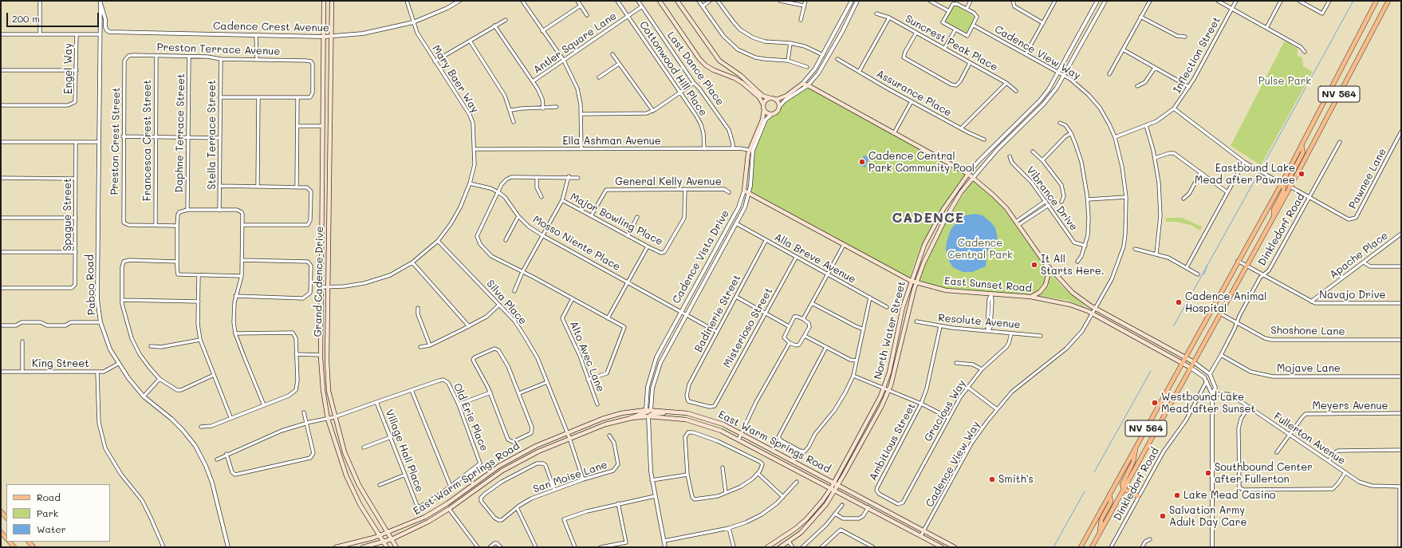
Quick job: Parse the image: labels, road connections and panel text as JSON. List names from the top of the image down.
{
  "streets": {
    "main road": [
      "NV 564",
      "Cadence Vista Drive",
      "Grand Cadence Drive",
      "East Sunset Road",
      "North Water Street",
      "East Warm Springs Road"
    ],
    "street": [
      "Cadence Crest Avenue",
      "Antler Square Lane",
      "Suncrest Peak Place",
      "Preston Terrace Avenue",
      "Cadence View Way",
      "Inflection Street",
      "Engel Way",
      "Cottonwood Hill Place",
      "Last Dance Place",
      "Mary Baer Way",
      "Assurance Place",
      "Daphne Terrace Street",
      "Stella Terrace Street",
      "Francesca Crest Street",
      "Preston Crest Street",
      "Ella Ashman Avenue",
      "Pawnee Lane",
      "General Kelly Avenue",
      "Vibrance Drive",
      "Spague Street",
      "Major Bowling Place",
      "Dinkledorf Road",
      "Mosso Niente Place",
      "Apache Place",
      "Alla Breve Avenue",
      "Pabco Road",
      "Navajo Drive",
      "Silva Place",
      "Badinerie Street",
      "Resolute Avenue",
      "Misterioso Street",
      "Shoshone Lane",
      "Alto Avec Lane",
      "King Street",
      "Mojave Lane",
      "Meyers Avenue",
      "Gracious Way",
      "Old Erie Place",
      "Fullerton Avenue",
      "Ambitious Street",
      "Village Hall Place",
      "San Moise Lane"
    ]
  },
  "crossings": [
    ["Cadence Crest Avenue", "Mary Baer Way"],
    ["Cadence Crest Avenue", "Grand Cadence Drive"],
    ["Cadence Crest Avenue", "Pabco Road"],
    ["Antler Square Lane", "Cottonwood Hill Place"],
    ["Antler Square Lane", "Last Dance Place"],
    ["Preston Terrace Avenue", "Daphne Terrace Street"],
    ["Preston Terrace Avenue", "Stella Terrace Street"],
    ["Preston Terrace Avenue", "Francesca Crest Street"],
    ["Preston Terrace Avenue", "Preston Crest Street"],
    ["Cadence View Way", "Inflection Street"],
    ["Cadence View Way", "East Sunset Road"],
    ["Cadence View Way", "North Water Street"],
    ["Cadence View Way", "East Warm Springs Road"],
    ["Cottonwood Hill Place", "Ella Ashman Avenue"],
    ["Last Dance Place", "Ella Ashman Avenue"],
    ["Mary Baer Way", "Ella Ashman Avenue"],
    ["Mary Baer Way", "Mosso Niente Place"],
    ["Mary Baer Way", "Grand Cadence Drive"],
    ["Mary Baer Way", "Silva Place"],
    ["NV 564", "Pawnee Lane"],
    ["NV 564", "East Sunset Road"],
    ["NV 564", "Navajo Drive"],
    ["NV 564", "Shoshone Lane"],
    ["Francesca Crest Street", "Preston Crest Street"],
    ["Ella Ashman Avenue", "Cadence Vista Drive"],
    ["Pawnee Lane", "Dinkledorf Road"],
    ["General Kelly Avenue", "Major Bowling Place"],
    ["Dinkledorf Road", "Navajo Drive"],
    ["Dinkledorf Road", "Shoshone Lane"],
    ["Dinkledorf Road", "Mojave Lane"],
    ["Mosso Niente Place", "Cadence Vista Drive"],
    ["Mosso Niente Place", "Badinerie Street"],
    ["Apache Place", "Navajo Drive"],
    ["Cadence Vista Drive", "Alla Breve Avenue"],
    ["Cadence Vista Drive", "East Sunset Road"],
    ["Cadence Vista Drive", "East Warm Springs Road"],
    ["Alla Breve Avenue", "Badinerie Street"],
    ["Alla Breve Avenue", "Misterioso Street"],
    ["Grand Cadence Drive", "East Warm Springs Road"],
    ["Pabco Road", "King Street"],
    ["East Sunset Road", "North Water Street"],
    ["Silva Place", "East Warm Springs Road"],
    ["Silva Place", "San Moise Lane"],
    ["Badinerie Street", "Misterioso Street"],
    ["Resolute Avenue", "Gracious Way"],
    ["Resolute Avenue", "Ambitious Street"],
    ["North Water Street", "East Warm Springs Road"],
    ["Meyers Avenue", "Fullerton Avenue"],
    ["Gracious Way", "Ambitious Street"],
    ["Old Erie Place", "Village Hall Place"]
  ],
  "districts": ["CADENCE"],
  "parks": ["Pulse Park", "Cadence Central Park"],
  "places": [
    "Cadence Central Park Community Pool",
    "Eastbound Lake Mead after Pawnee",
    "It All Starts Here.",
    "Cadence Animal Hospital",
    "Westbound Lake Mead after Sunset",
    "Southbound Center after Fullerton",
    "Smith's",
    "Lake Mead Casino",
    "Salvation Army Adult Day Care"
  ],
  "legend": ["Road", "Park", "Water"],
  "scale_bar": "200 m"
}
